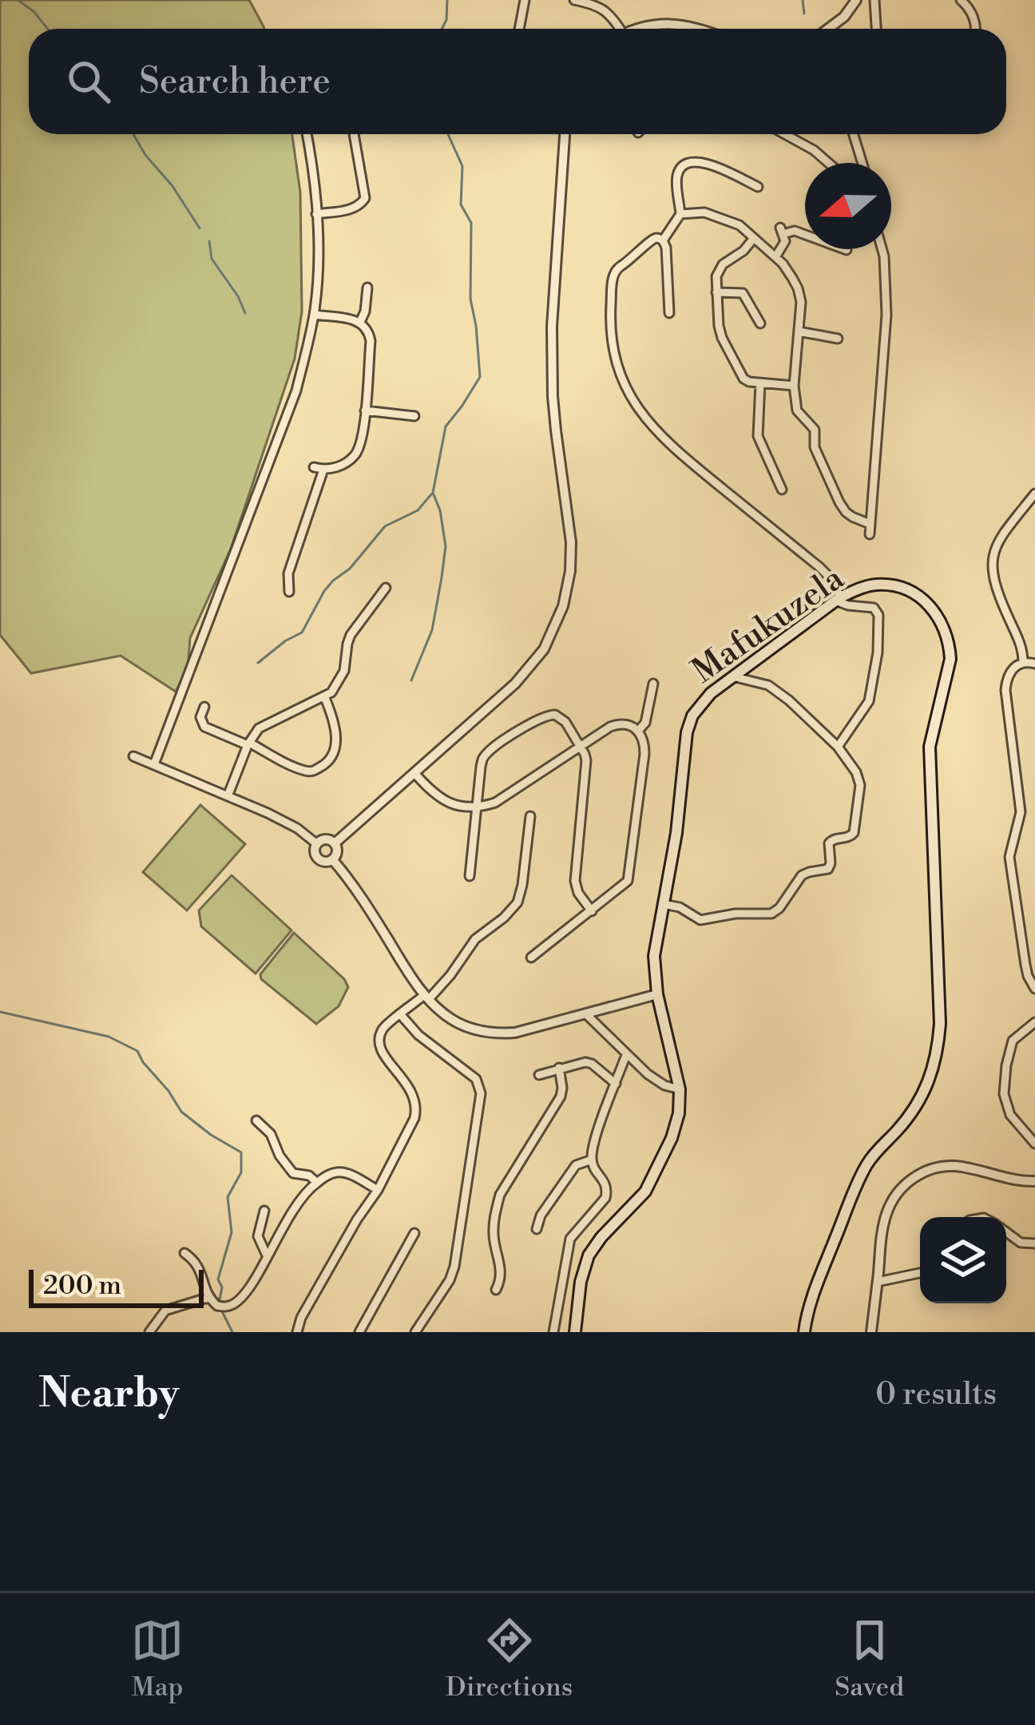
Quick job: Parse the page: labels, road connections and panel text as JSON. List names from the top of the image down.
{
  "streets": {
    "main road": ["Mafukuzela"]
  },
  "scale_bar": "200 m",
  "north": "left",
  "page": {
    "search": "Search here",
    "scale": "200 m",
    "heading": ["Nearby", "0 results"],
    "nav": ["Map", "Directions", "Saved"]
  }
}
